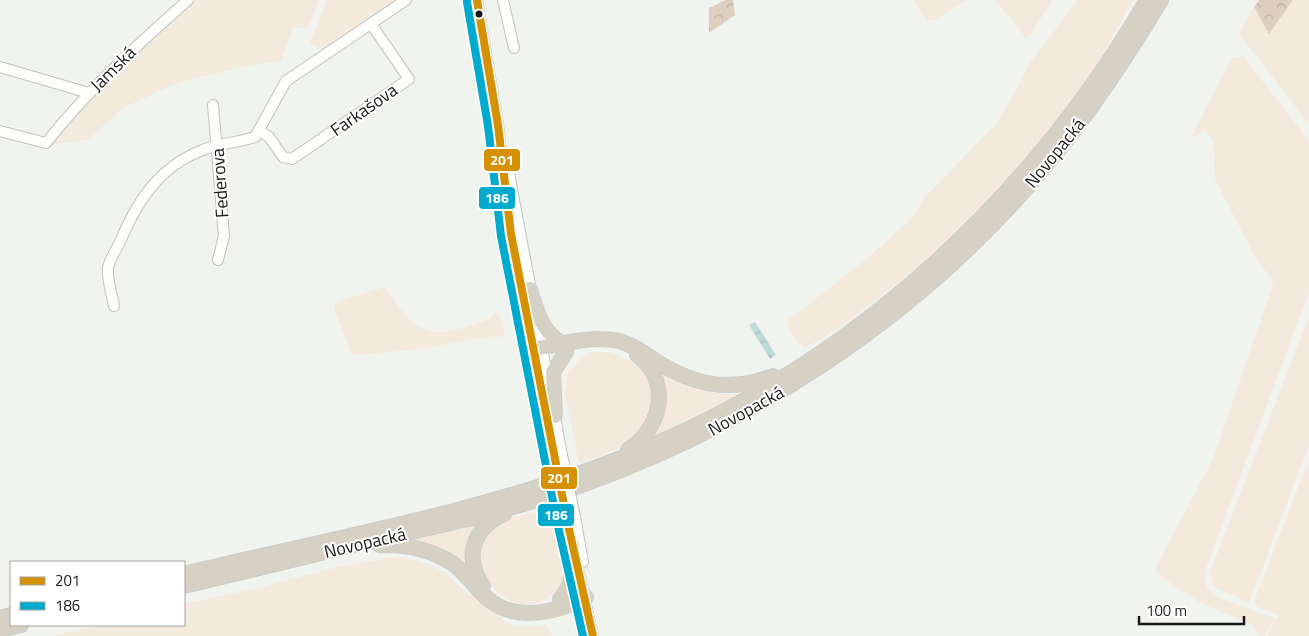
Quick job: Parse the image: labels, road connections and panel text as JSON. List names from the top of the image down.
{
  "streets": {
    "highway": ["Novopacká"],
    "street": ["Jamská", "Farkašova", "Federova"]
  },
  "lines": ["transit line 201", "transit line 186"],
  "legend": ["201", "186"],
  "scale_bar": "100 m"
}
